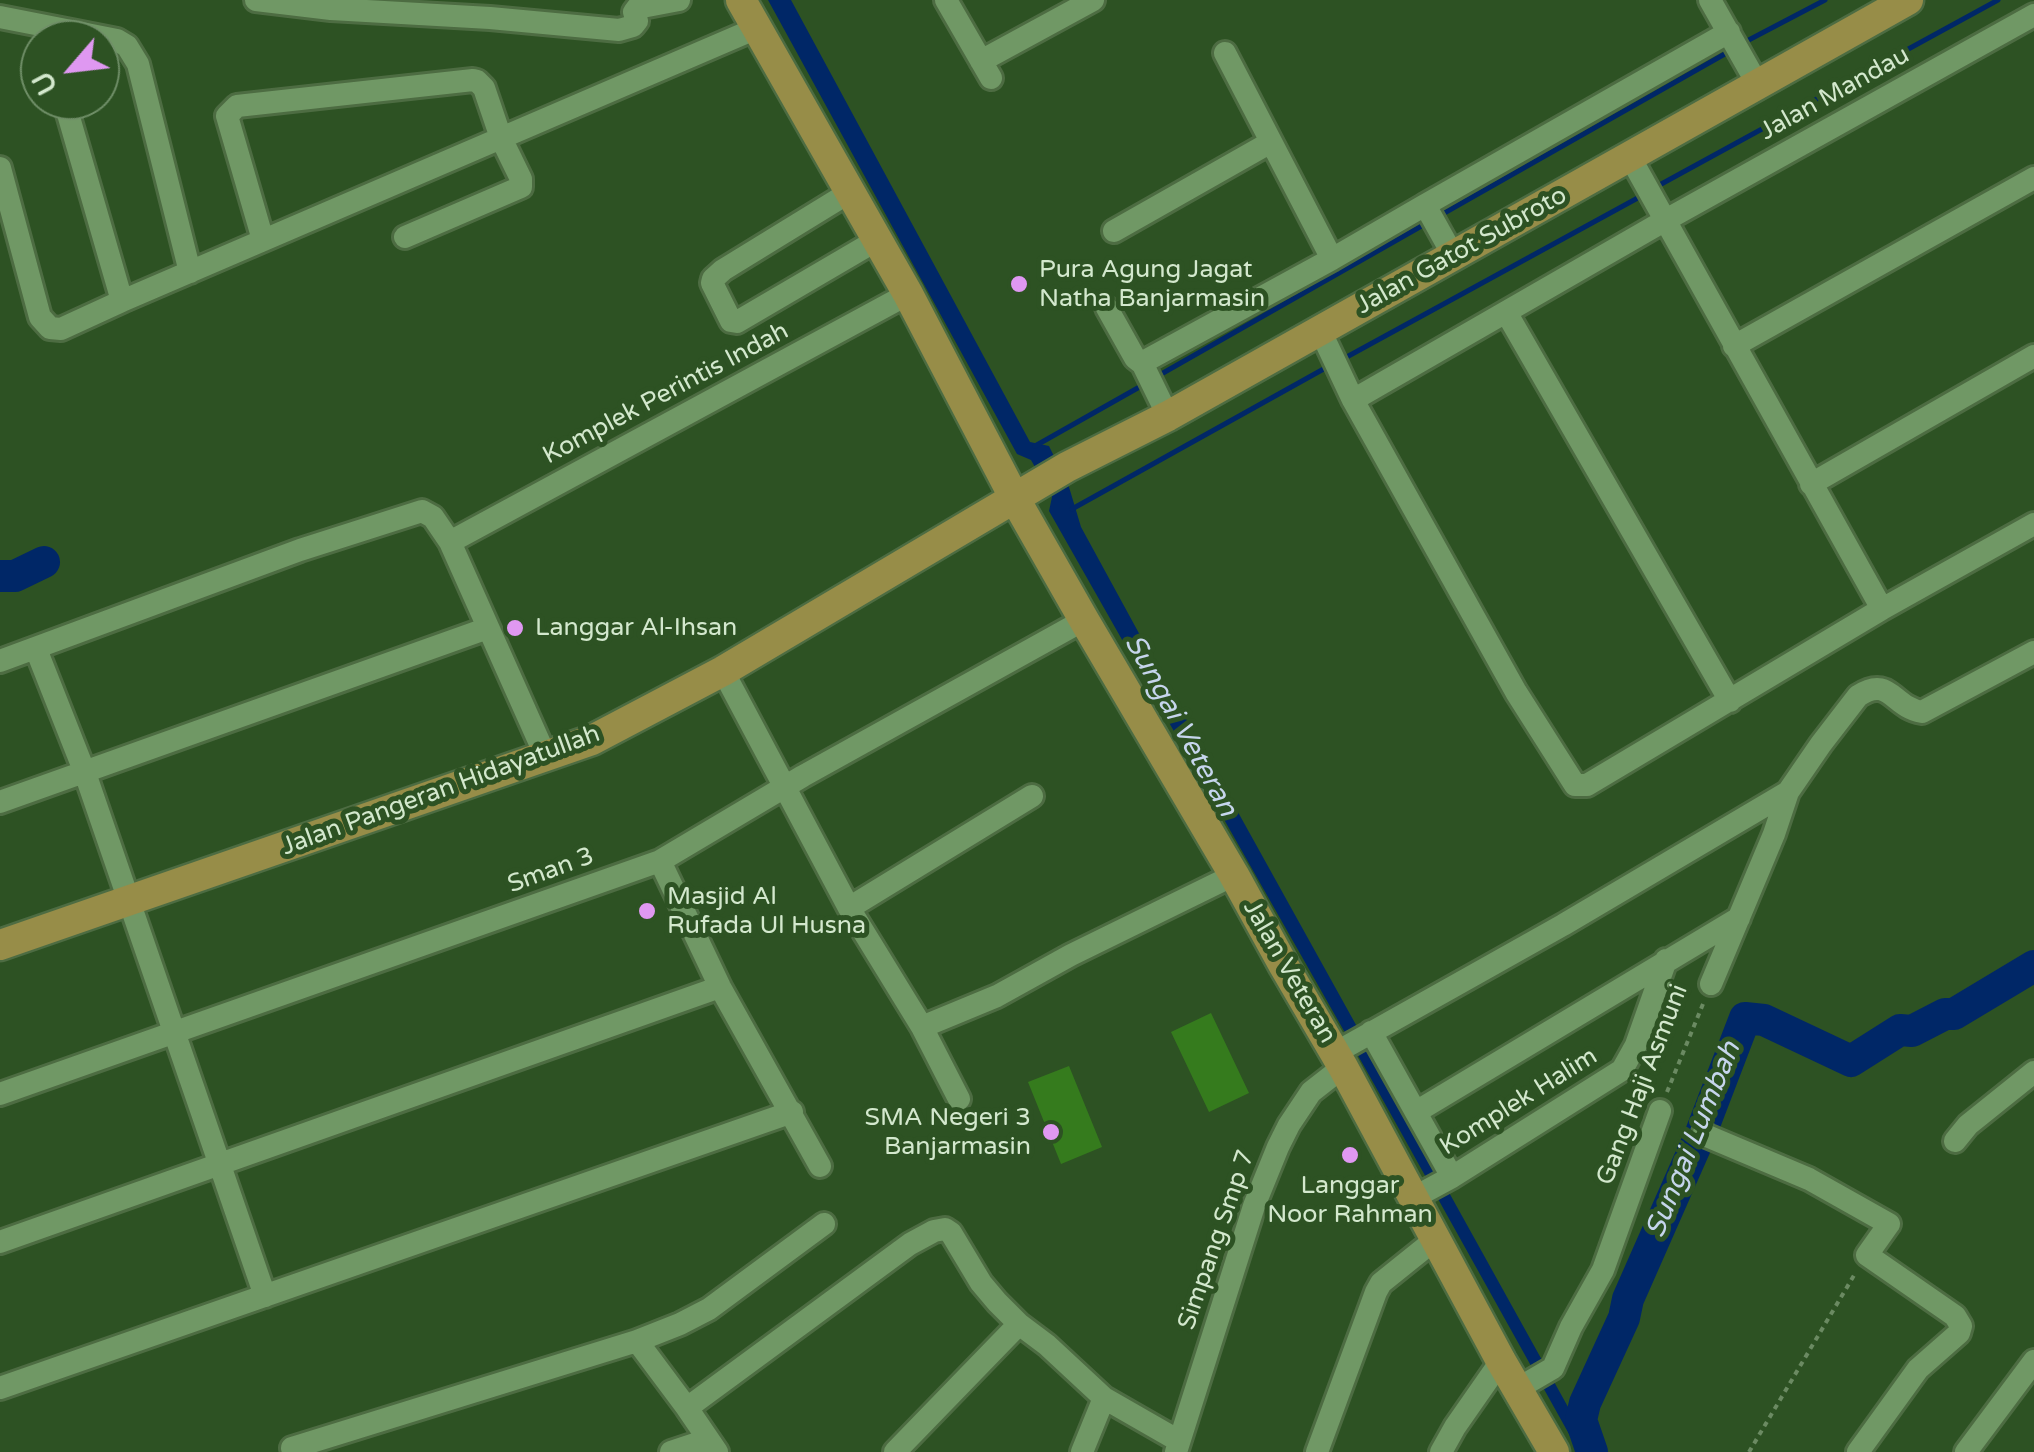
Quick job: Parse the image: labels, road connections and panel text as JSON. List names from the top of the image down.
{
  "streets": {
    "main road": ["Jalan Gatot Subroto", "Jalan Pangeran Hidayatullah", "Jalan Veteran"],
    "street": [
      "Jalan Mandau",
      "Komplek Perintis Indah",
      "Sman 3",
      "Gang Haji Asmuni",
      "Komplek Halim",
      "Simpang Smp 7"
    ]
  },
  "crossings": [
    ["Jalan Gatot Subroto", "Jalan Pangeran Hidayatullah"],
    ["Jalan Gatot Subroto", "Jalan Veteran"],
    ["Komplek Perintis Indah", "Jalan Veteran"],
    ["Jalan Pangeran Hidayatullah", "Jalan Veteran"],
    ["Sman 3", "Jalan Veteran"],
    ["Jalan Veteran", "Gang Haji Asmuni"],
    ["Jalan Veteran", "Komplek Halim"],
    ["Jalan Veteran", "Simpang Smp 7"],
    ["Gang Haji Asmuni", "Simpang Smp 7"]
  ],
  "water": ["Sungai Veteran", "Sungai Lumbah"],
  "places": [
    "Pura Agung Jagat Natha Banjarmasin",
    "Langgar Al-Ihsan",
    "Masjid Al Rufada Ul Husna",
    "SMA Negeri 3 Banjarmasin",
    "Langgar Noor Rahman"
  ],
  "north": "bottom left"
}
